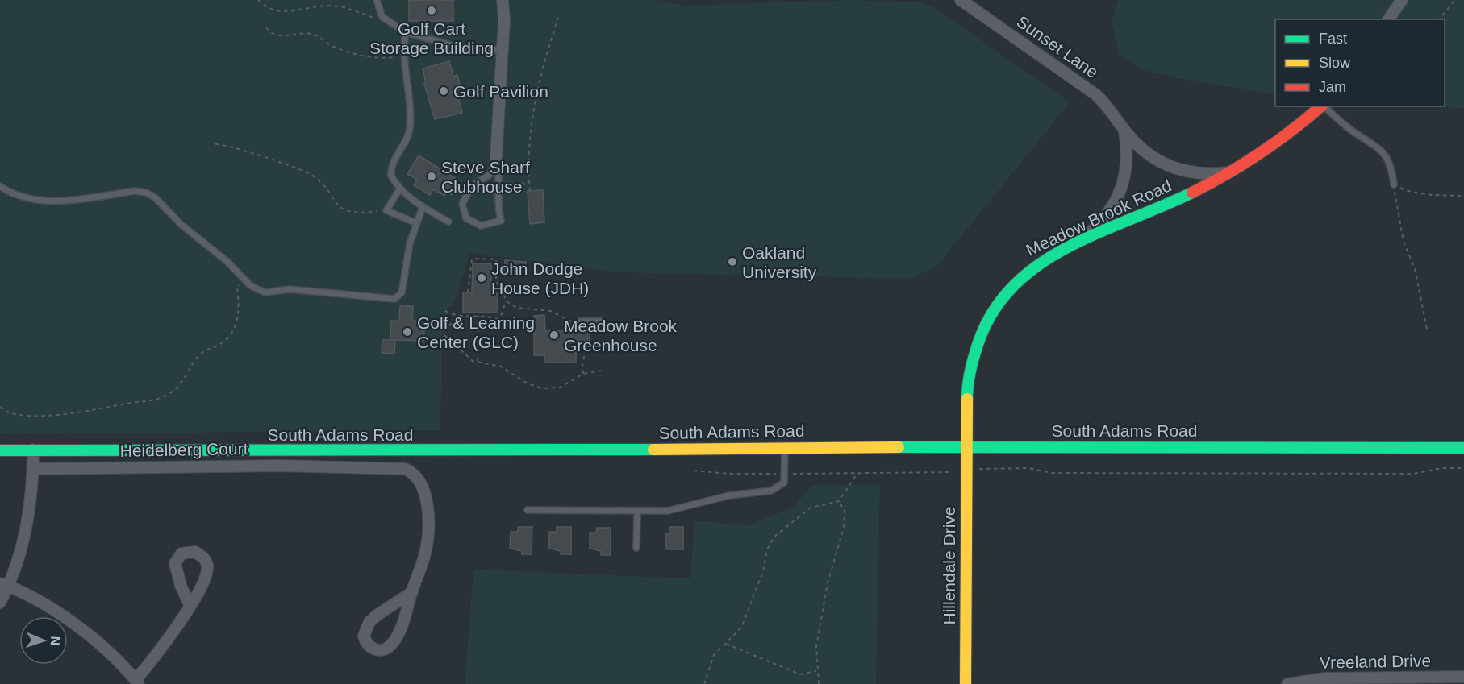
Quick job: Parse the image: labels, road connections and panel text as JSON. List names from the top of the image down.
{
  "streets": {
    "main road": ["Meadow Brook Road", "South Adams Road", "Hillendale Drive"],
    "street": ["Sunset Lane", "Heidelberg Court", "Vreeland Drive"]
  },
  "crossings": [
    ["Sunset Lane", "Meadow Brook Road"],
    ["Meadow Brook Road", "South Adams Road"],
    ["Meadow Brook Road", "Hillendale Drive"],
    ["South Adams Road", "Hillendale Drive"]
  ],
  "places": [
    "Golf Cart Storage Building",
    "Golf Pavilion",
    "Steve Sharf Clubhouse",
    "Oakland University",
    "John Dodge House (JDH)",
    "Golf & Learning Center (GLC)",
    "Meadow Brook Greenhouse"
  ],
  "legend": ["Fast", "Slow", "Jam"],
  "north": "right"
}
